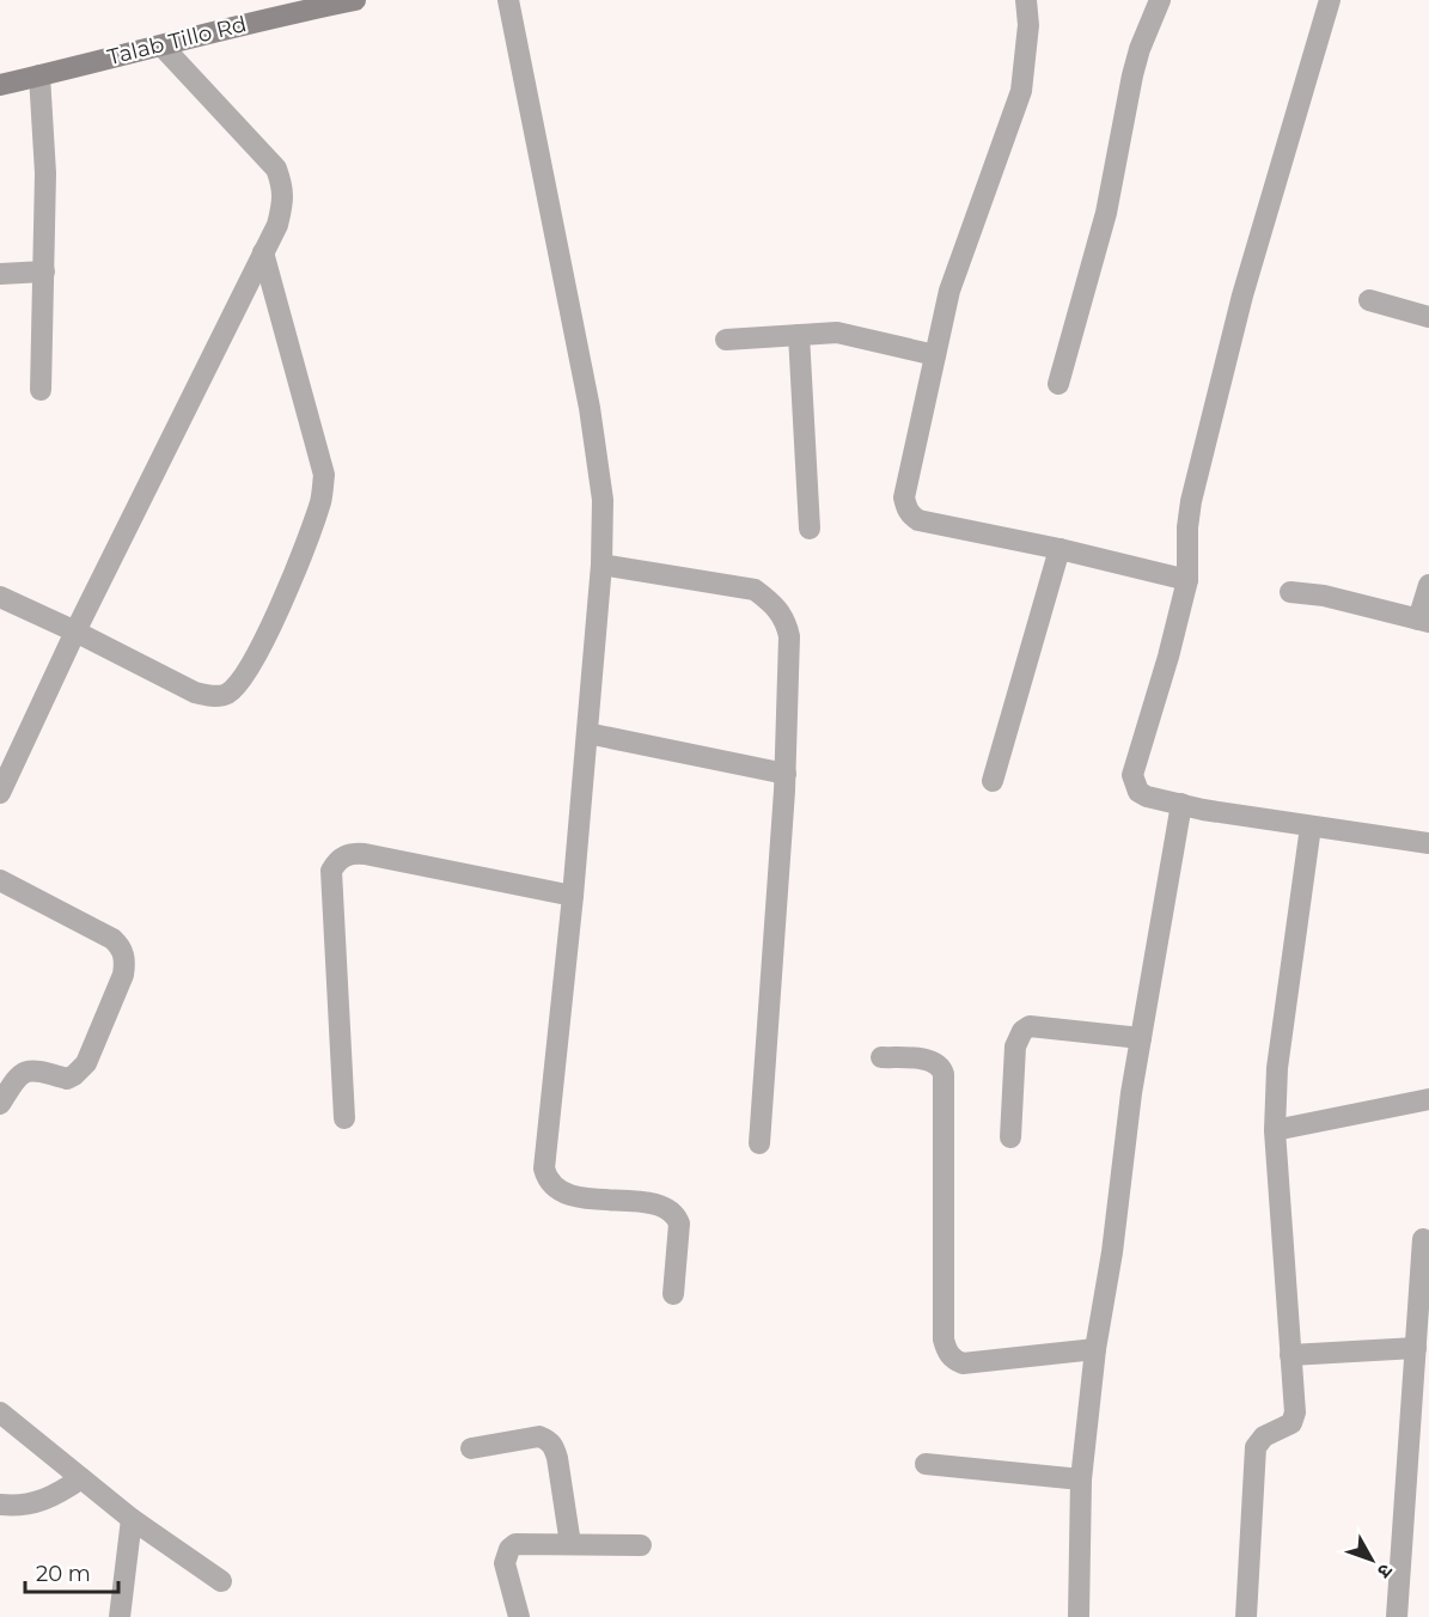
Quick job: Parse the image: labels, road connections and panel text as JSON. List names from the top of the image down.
{
  "streets": {
    "main road": ["Talab Tillo Rd"]
  },
  "scale_bar": "20 m",
  "north": "bottom right"
}
